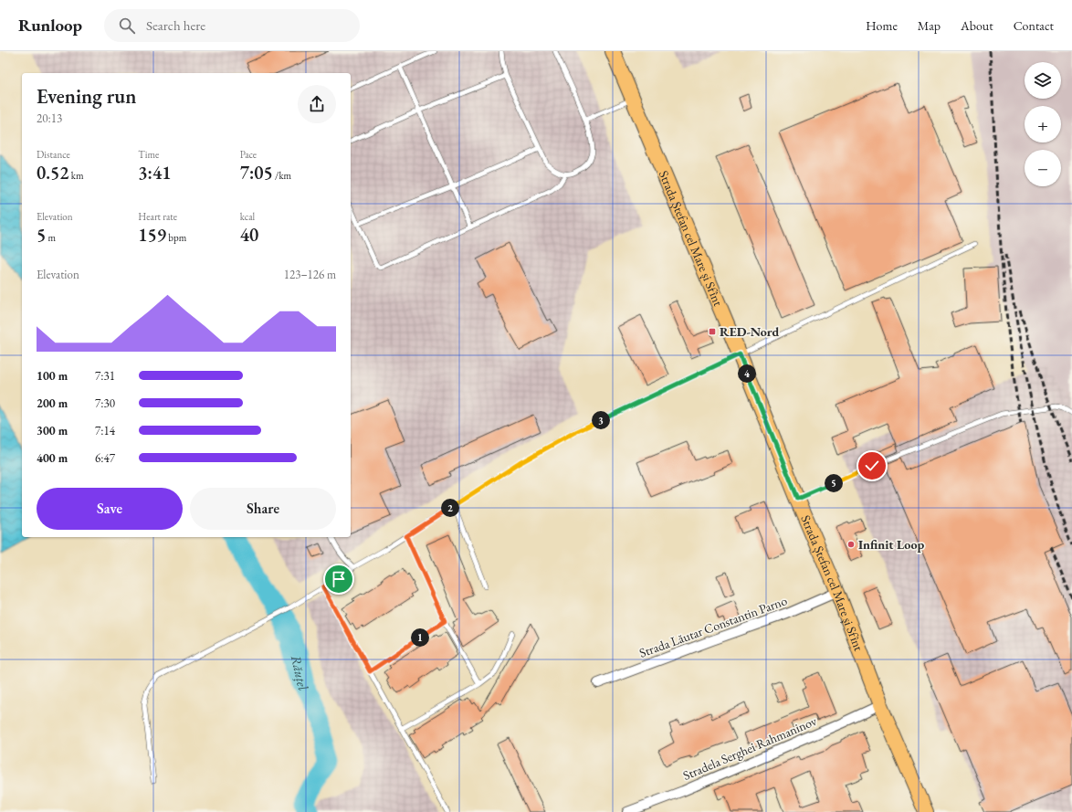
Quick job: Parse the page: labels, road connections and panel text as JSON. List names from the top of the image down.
{
  "streets": {
    "main road": ["Strada Ștefan cel Mare și Sfînt"],
    "street": ["Strada Lăutar Constantin Parno", "Stradela Serghei Rahmaninov"]
  },
  "crossings": [
    ["Strada Ștefan cel Mare și Sfînt", "Strada Lăutar Constantin Parno"],
    ["Strada Ștefan cel Mare și Sfînt", "Stradela Serghei Rahmaninov"]
  ],
  "water": ["Răuțel"],
  "places": {
    "transit": ["RED-Nord"],
    "other": ["Infinit Loop"]
  },
  "page": {
    "header": "Runloop",
    "search": "Search here",
    "nav": [
      "Home",
      "Map",
      "About",
      "Contact"
    ],
    "map_buttons": ["+", "−"],
    "heading": ["Evening run", "20:13"],
    "stats": [
      ["Distance", "0.52 km"],
      ["Time", "3:41"],
      ["Pace", "7:05 /km"],
      ["Elevation", "5 m"],
      ["Heart rate", "159 bpm"],
      ["kcal", "40"]
    ],
    "chart": ["Elevation", "123–126 m"],
    "list": [
      {
        "name": "100 m",
        "note": "7:31"
      },
      {
        "name": "200 m",
        "note": "7:30"
      },
      {
        "name": "300 m",
        "note": "7:14"
      },
      {
        "name": "400 m",
        "note": "6:47"
      }
    ],
    "pins": [
      "4",
      "3",
      "5",
      "2",
      "1"
    ],
    "buttons": ["Save", "Share"]
  }
}
